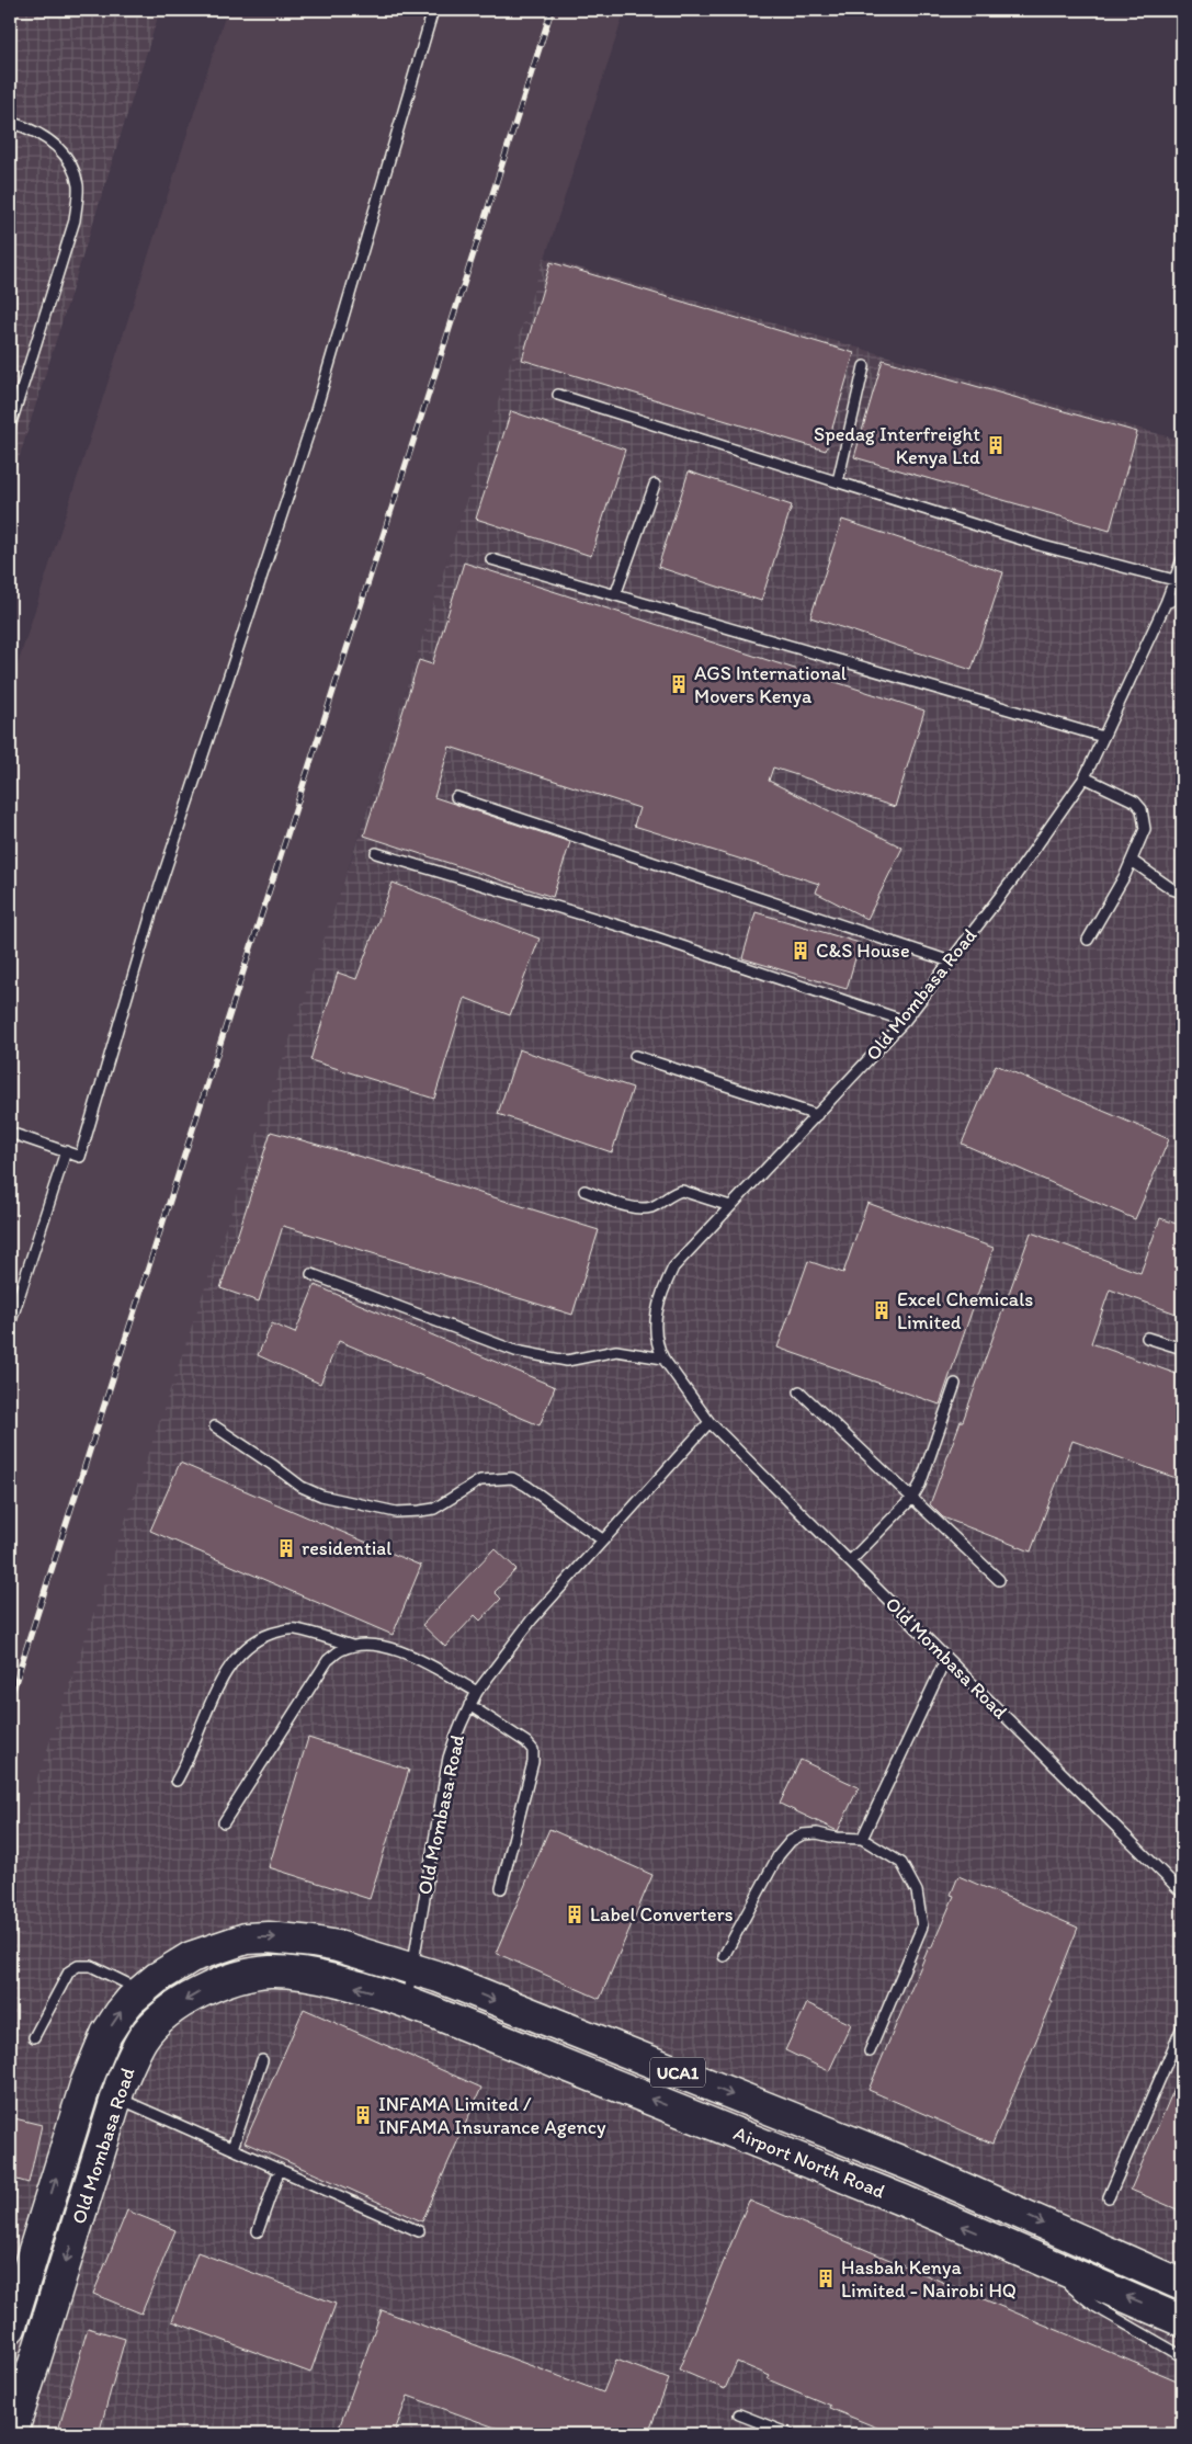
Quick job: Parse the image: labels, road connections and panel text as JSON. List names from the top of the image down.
{
  "streets": {
    "main road": ["Old Mombasa Road", "UCA1", "Airport North Road"]
  },
  "crossings": [
    ["Old Mombasa Road", "Airport North Road"]
  ],
  "places": {
    "building": [
      "Spedag Interfreight Kenya Ltd",
      "AGS International Movers Kenya",
      "C&S House",
      "Excel Chemicals Limited",
      "residential",
      "Label Converters",
      "INFAMA Limited / INFAMA Insurance Agency",
      "Hasbah Kenya Limited - Nairobi HQ"
    ]
  }
}
